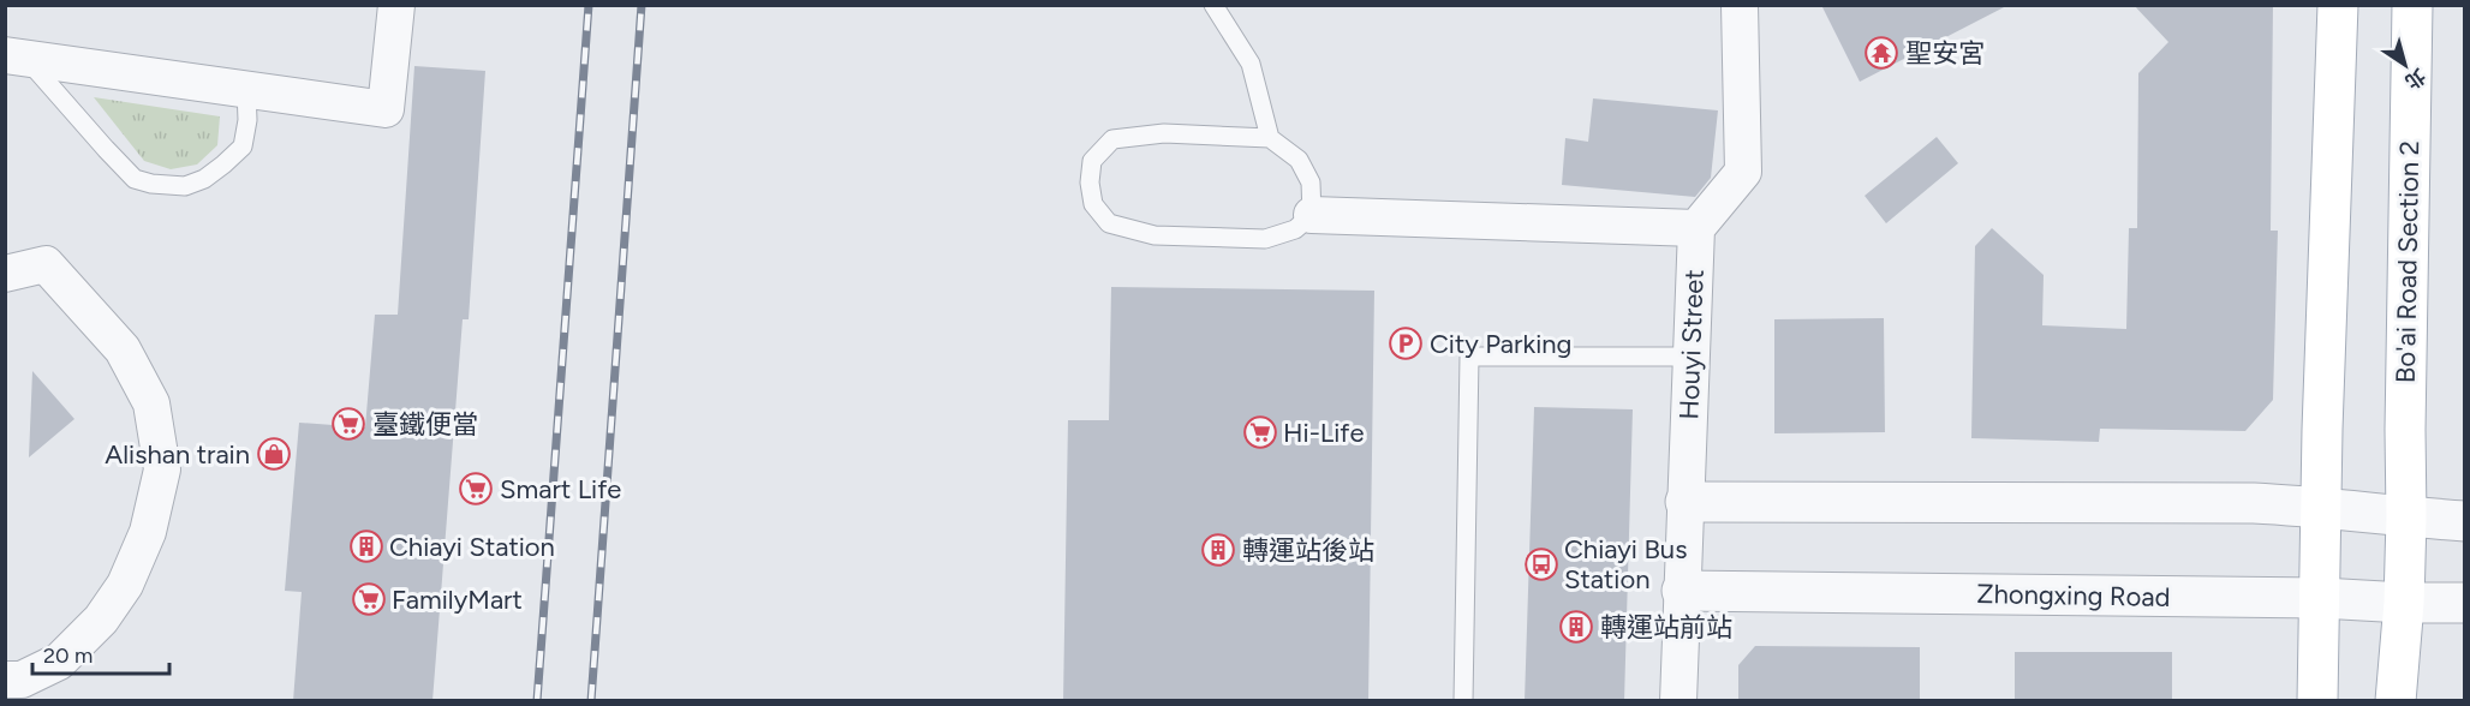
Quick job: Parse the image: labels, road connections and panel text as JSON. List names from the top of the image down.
{
  "streets": {
    "main road": ["Bo'ai Road Section 2"],
    "street": ["Houyi Street", "Zhongxing Road"]
  },
  "crossings": [
    ["Bo'ai Road Section 2", "Zhongxing Road"],
    ["Houyi Street", "Zhongxing Road"]
  ],
  "places": {
    "temple": ["聖安宮"],
    "parking": ["City Parking"],
    "supermarket": [
      "臺鐵便當",
      "Hi-Life",
      "Smart Life",
      "FamilyMart"
    ],
    "shop": ["Alishan train"],
    "building": ["Chiayi Station", "轉運站後站", "轉運站前站"],
    "bus stop": ["Chiayi Bus Station"]
  },
  "scale_bar": "20 m",
  "north": "bottom right"
}
